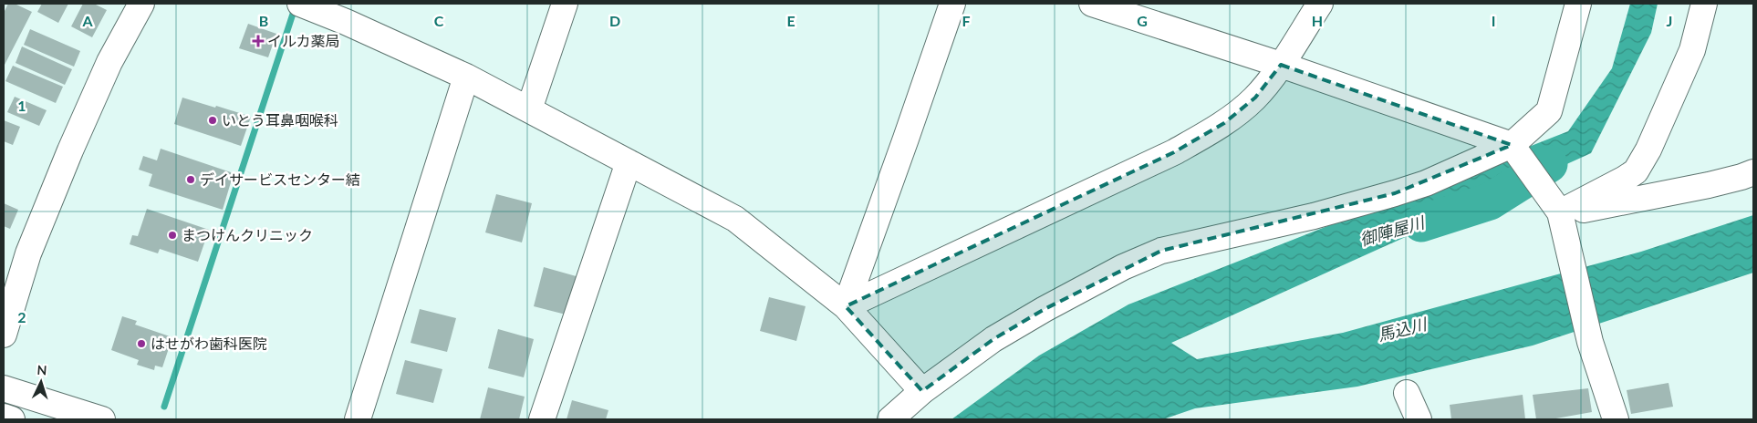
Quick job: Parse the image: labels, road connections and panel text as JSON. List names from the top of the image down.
{
  "water": ["御陣屋川", "馬込川"],
  "places": {
    "health": ["イルカ薬局"],
    "other": [
      "いとう耳鼻咽喉科",
      "デイサービスセンター結",
      "まつけんクリニック",
      "はせがわ歯科医院"
    ]
  },
  "north": "top",
  "grid": {
    "columns": [
      "A",
      "B",
      "C",
      "D",
      "E",
      "F",
      "G",
      "H",
      "I",
      "J"
    ],
    "rows": ["1", "2"]
  }
}
